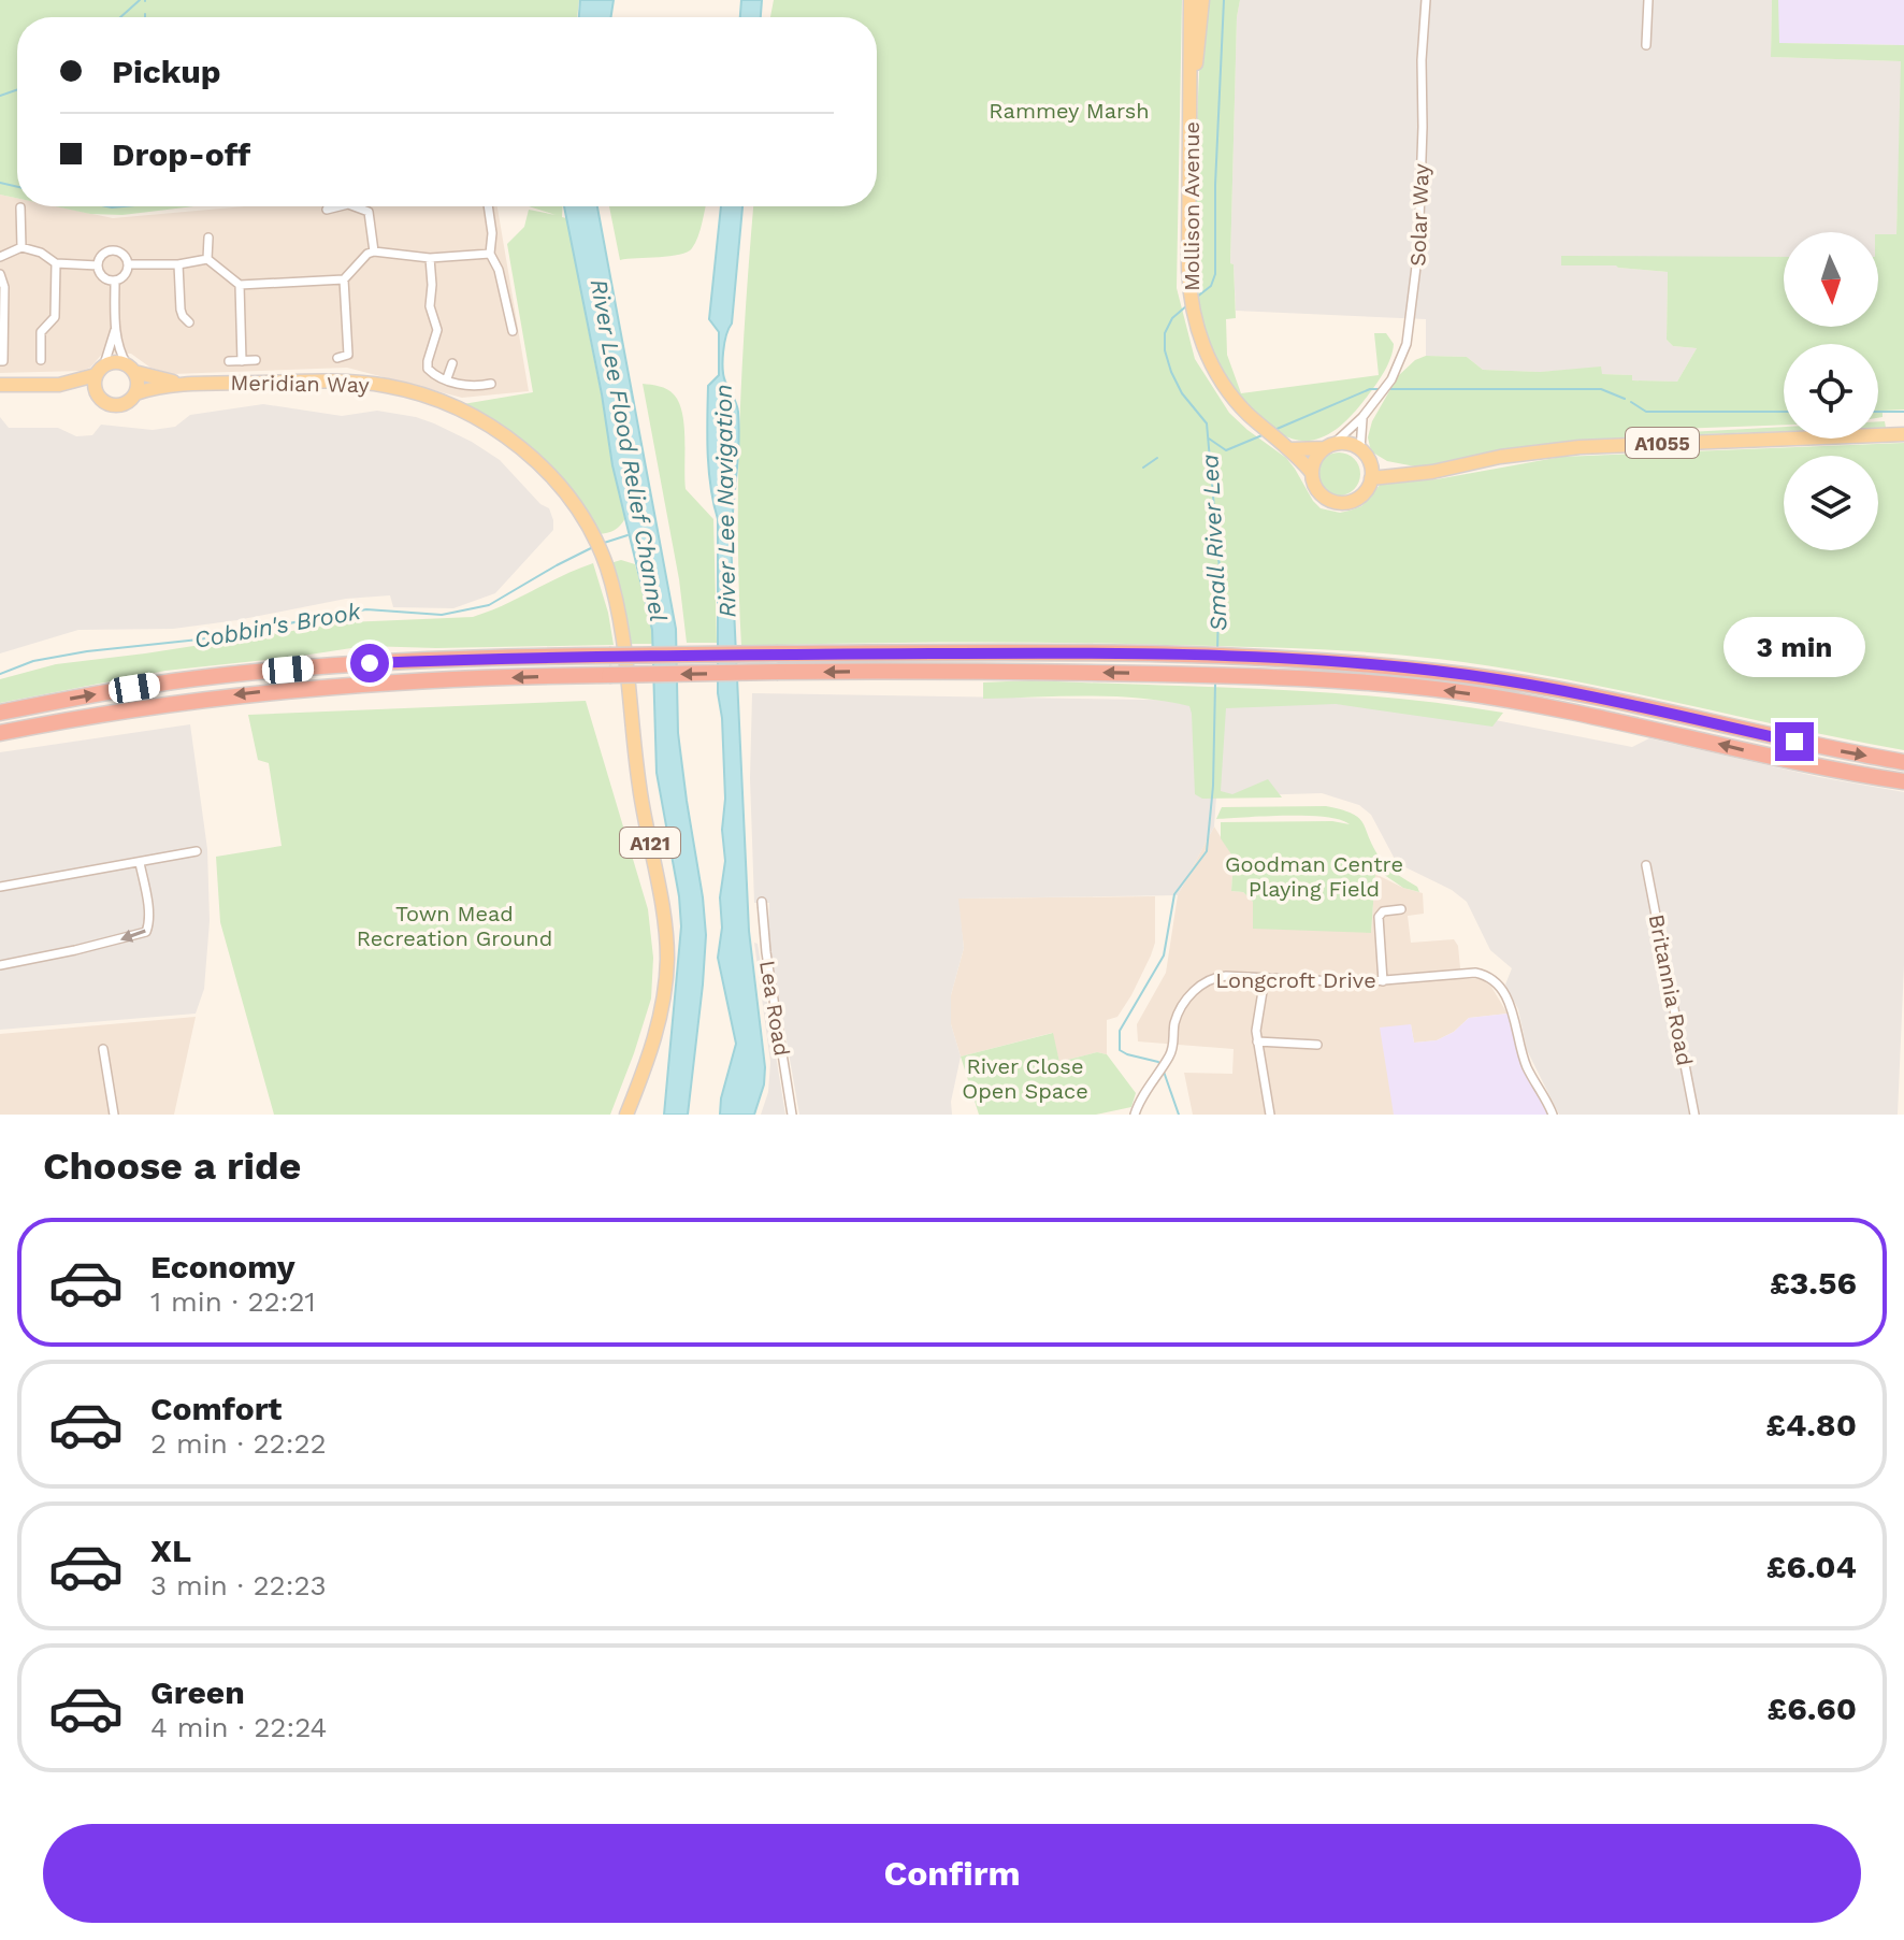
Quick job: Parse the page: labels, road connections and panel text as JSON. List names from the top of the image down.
{
  "streets": {
    "main road": [
      "Mollison Avenue",
      "Meridian Way",
      "A1055",
      "A121"
    ],
    "street": [
      "Solar Way",
      "Longcroft Drive",
      "Britannia Road",
      "Lea Road"
    ]
  },
  "crossings": [
    ["Mollison Avenue", "Solar Way"],
    ["Mollison Avenue", "A1055"],
    ["Solar Way", "A1055"]
  ],
  "water": [
    "River Lee Flood Relief Channel",
    "River Lee Navigation",
    "Small River Lea",
    "Cobbin's Brook"
  ],
  "parks": [
    "Rammey Marsh",
    "Goodman Centre Playing Field",
    "Town Mead Recreation Ground",
    "River Close Open Space"
  ],
  "north": "bottom",
  "page": {
    "banner": ["Pickup", "Drop-off"],
    "bubble": "3 min",
    "heading": "Choose a ride",
    "list": [
      {
        "name": "Economy",
        "note": "1 min · 22:21",
        "value": "£3.56"
      },
      {
        "name": "Comfort",
        "note": "2 min · 22:22",
        "value": "£4.80"
      },
      {
        "name": "XL",
        "note": "3 min · 22:23",
        "value": "£6.04"
      },
      {
        "name": "Green",
        "note": "4 min · 22:24",
        "value": "£6.60"
      }
    ],
    "buttons": "Confirm"
  }
}
